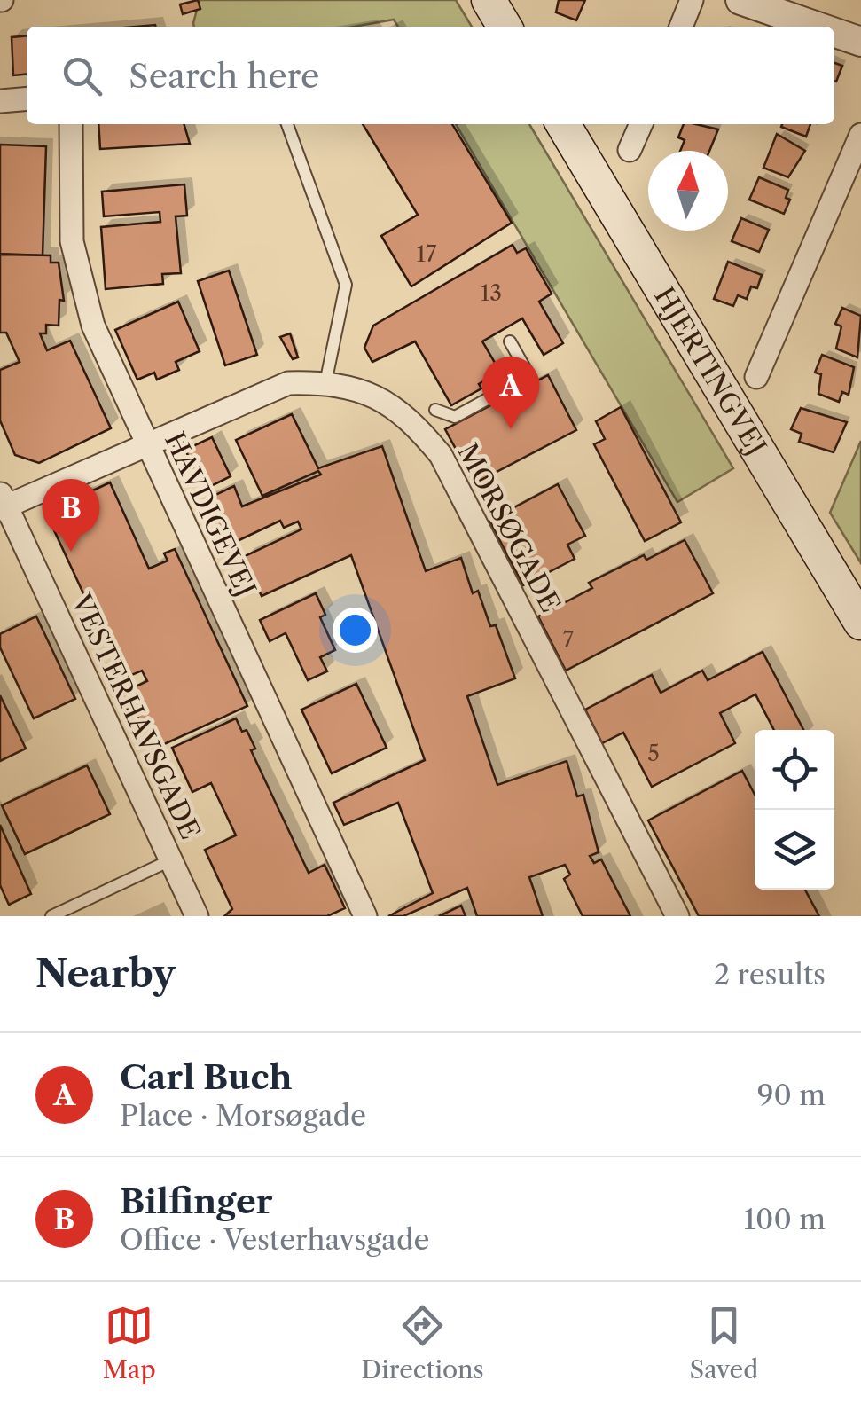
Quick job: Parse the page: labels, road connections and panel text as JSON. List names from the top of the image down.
{
  "streets": {
    "main road": ["HJERTINGVEJ"],
    "street": ["HAVDIGEVEJ", "MORSØGADE", "VESTERHAVSGADE"]
  },
  "crossings": [
    ["HAVDIGEVEJ", "MORSØGADE"],
    ["MORSØGADE", "VESTERHAVSGADE"]
  ],
  "house_numbers": [
    "17",
    "13",
    "7",
    "5"
  ],
  "north": "top",
  "page": {
    "search": "Search here",
    "pins": ["A", "B"],
    "heading": ["Nearby", "2 results"],
    "list": [
      {
        "mark": "A",
        "name": "Carl Buch",
        "note": "Place · Morsøgade",
        "value": "90 m"
      },
      {
        "mark": "B",
        "name": "Bilfinger",
        "note": "Office · Vesterhavsgade",
        "value": "100 m"
      }
    ],
    "nav": ["Map", "Directions", "Saved"]
  }
}
